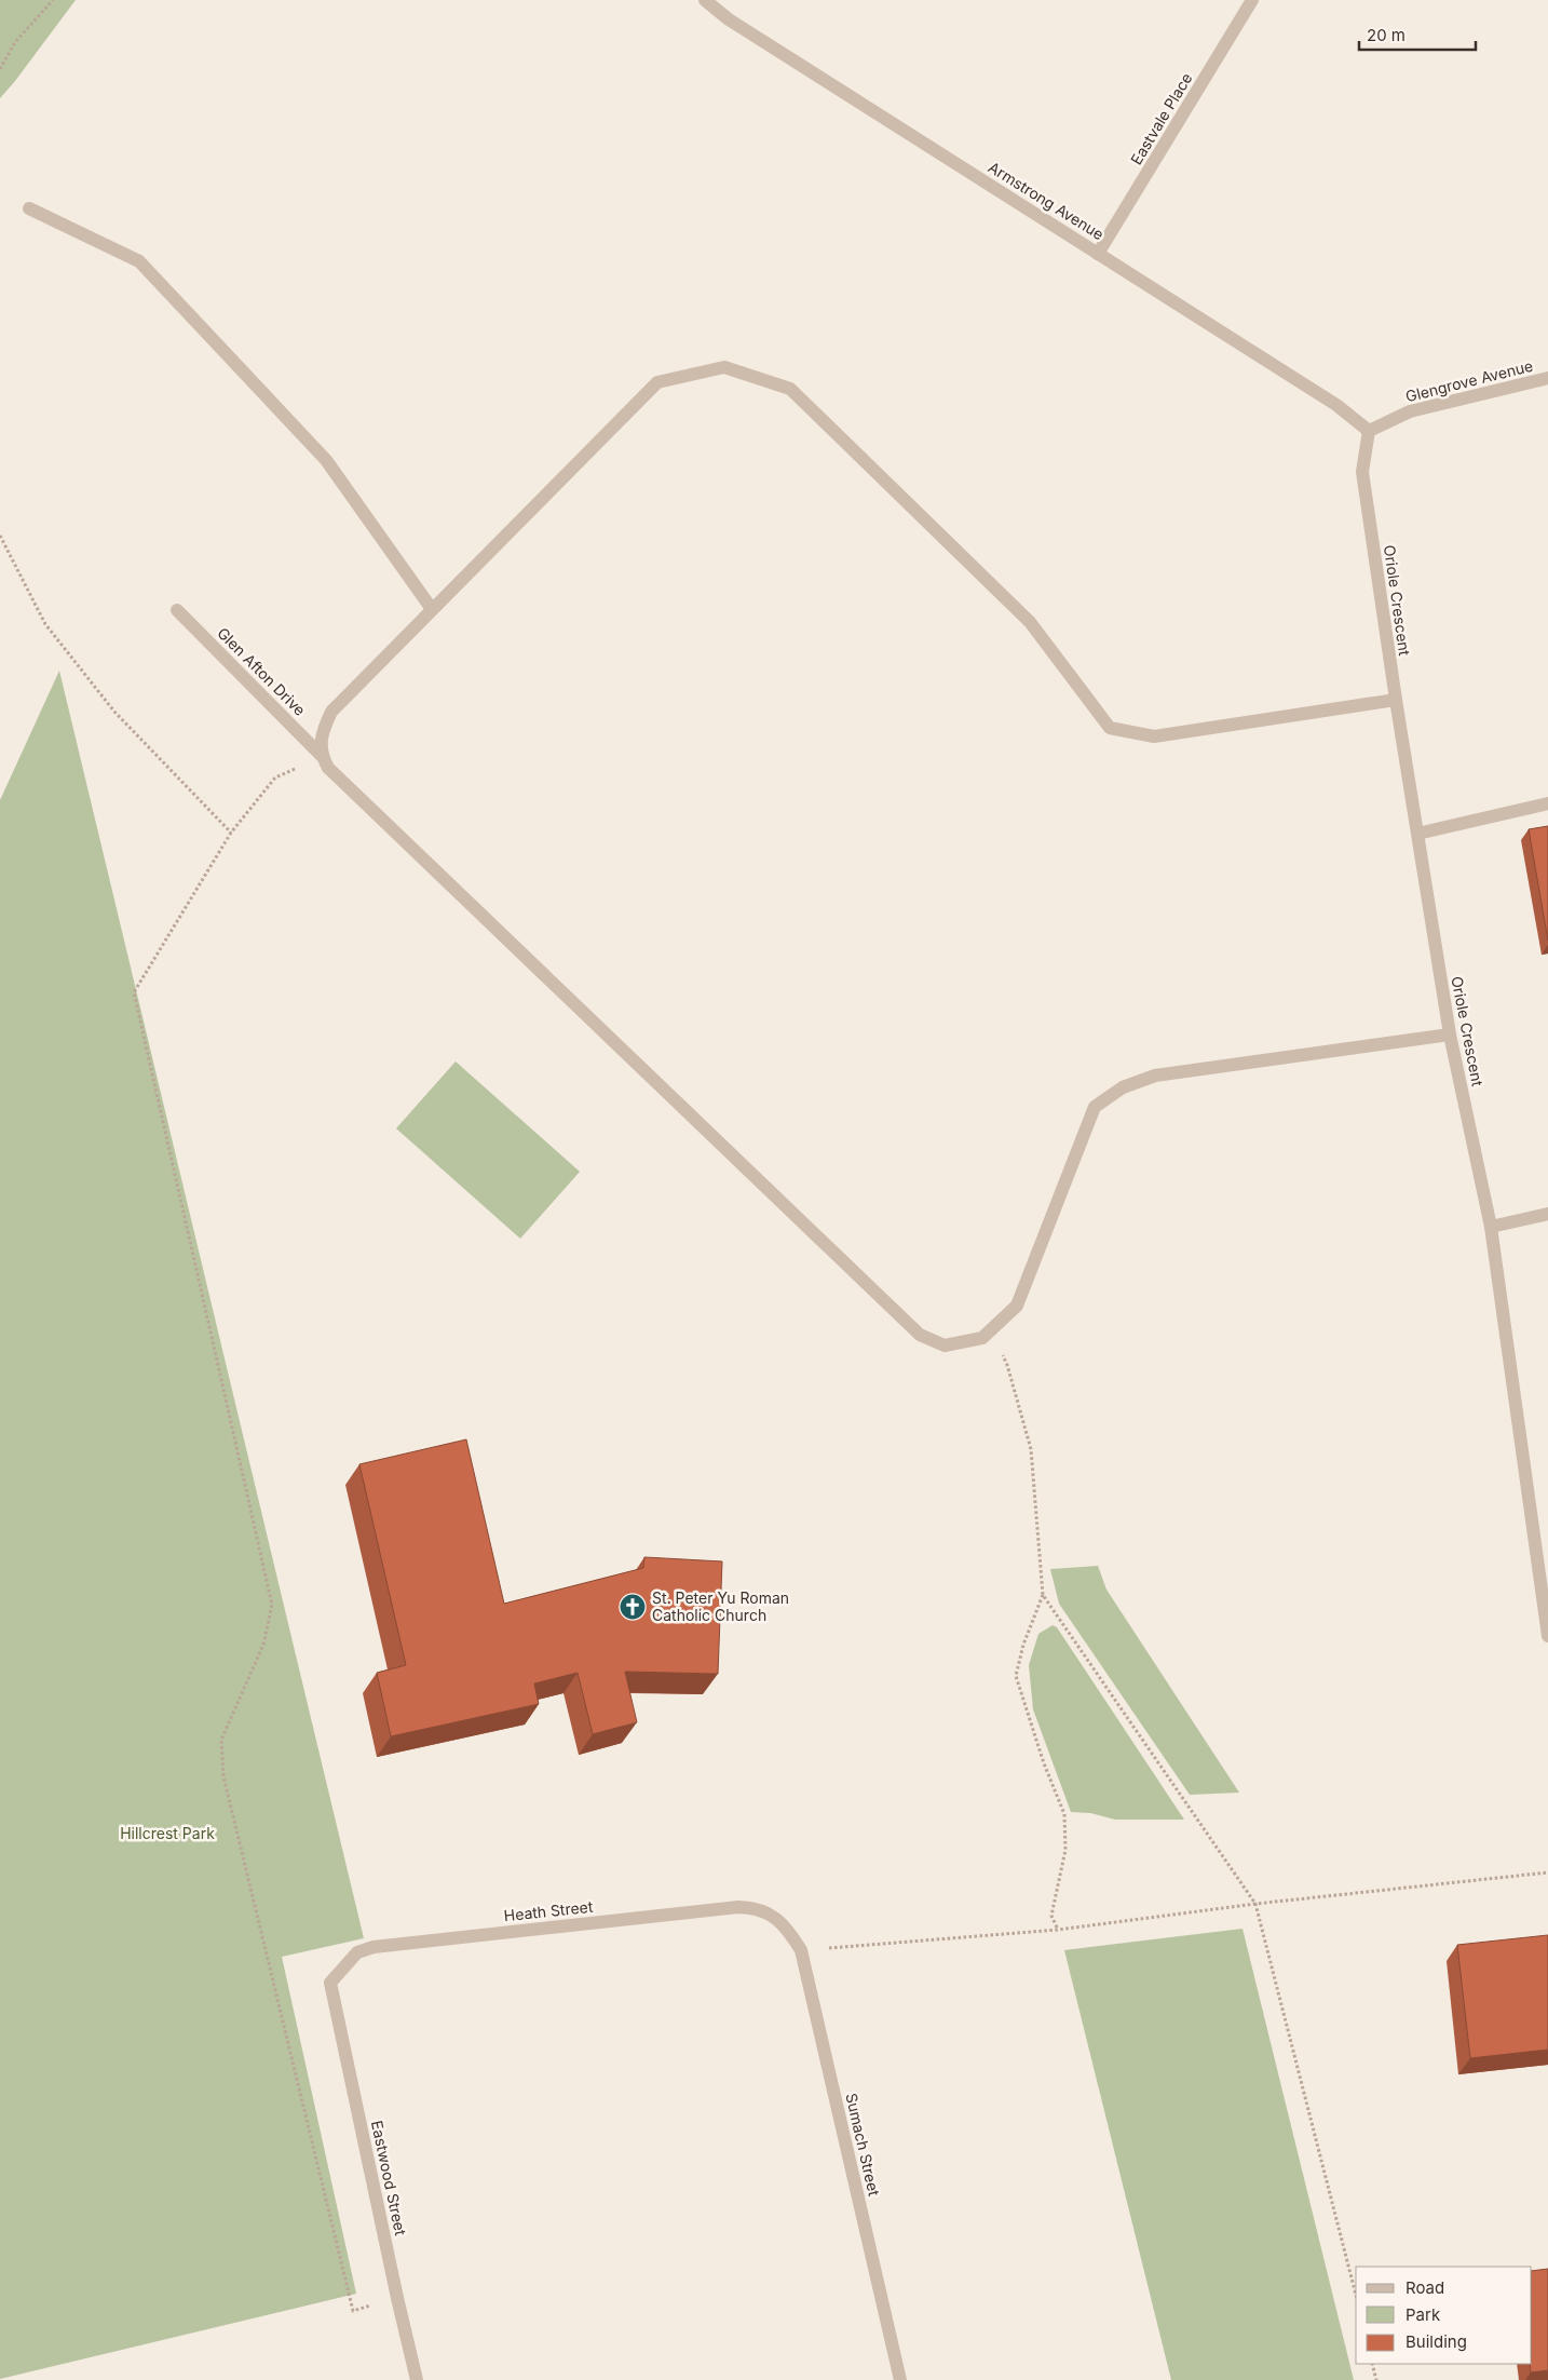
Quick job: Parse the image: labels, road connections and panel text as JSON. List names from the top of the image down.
{
  "streets": {
    "street": [
      "Eastvale Place",
      "Armstrong Avenue",
      "Glengrove Avenue",
      "Oriole Crescent",
      "Glen Afton Drive",
      "Heath Street",
      "Sumach Street",
      "Eastwood Street"
    ]
  },
  "crossings": [
    ["Eastvale Place", "Armstrong Avenue"],
    ["Armstrong Avenue", "Glengrove Avenue"],
    ["Armstrong Avenue", "Oriole Crescent"],
    ["Glengrove Avenue", "Oriole Crescent"],
    ["Oriole Crescent", "Glen Afton Drive"],
    ["Heath Street", "Sumach Street"],
    ["Heath Street", "Eastwood Street"]
  ],
  "parks": ["Hillcrest Park"],
  "places": {
    "church": ["St. Peter Yu Roman Catholic Church"]
  },
  "legend": ["Road", "Park", "Building"],
  "scale_bar": "20 m"
}
